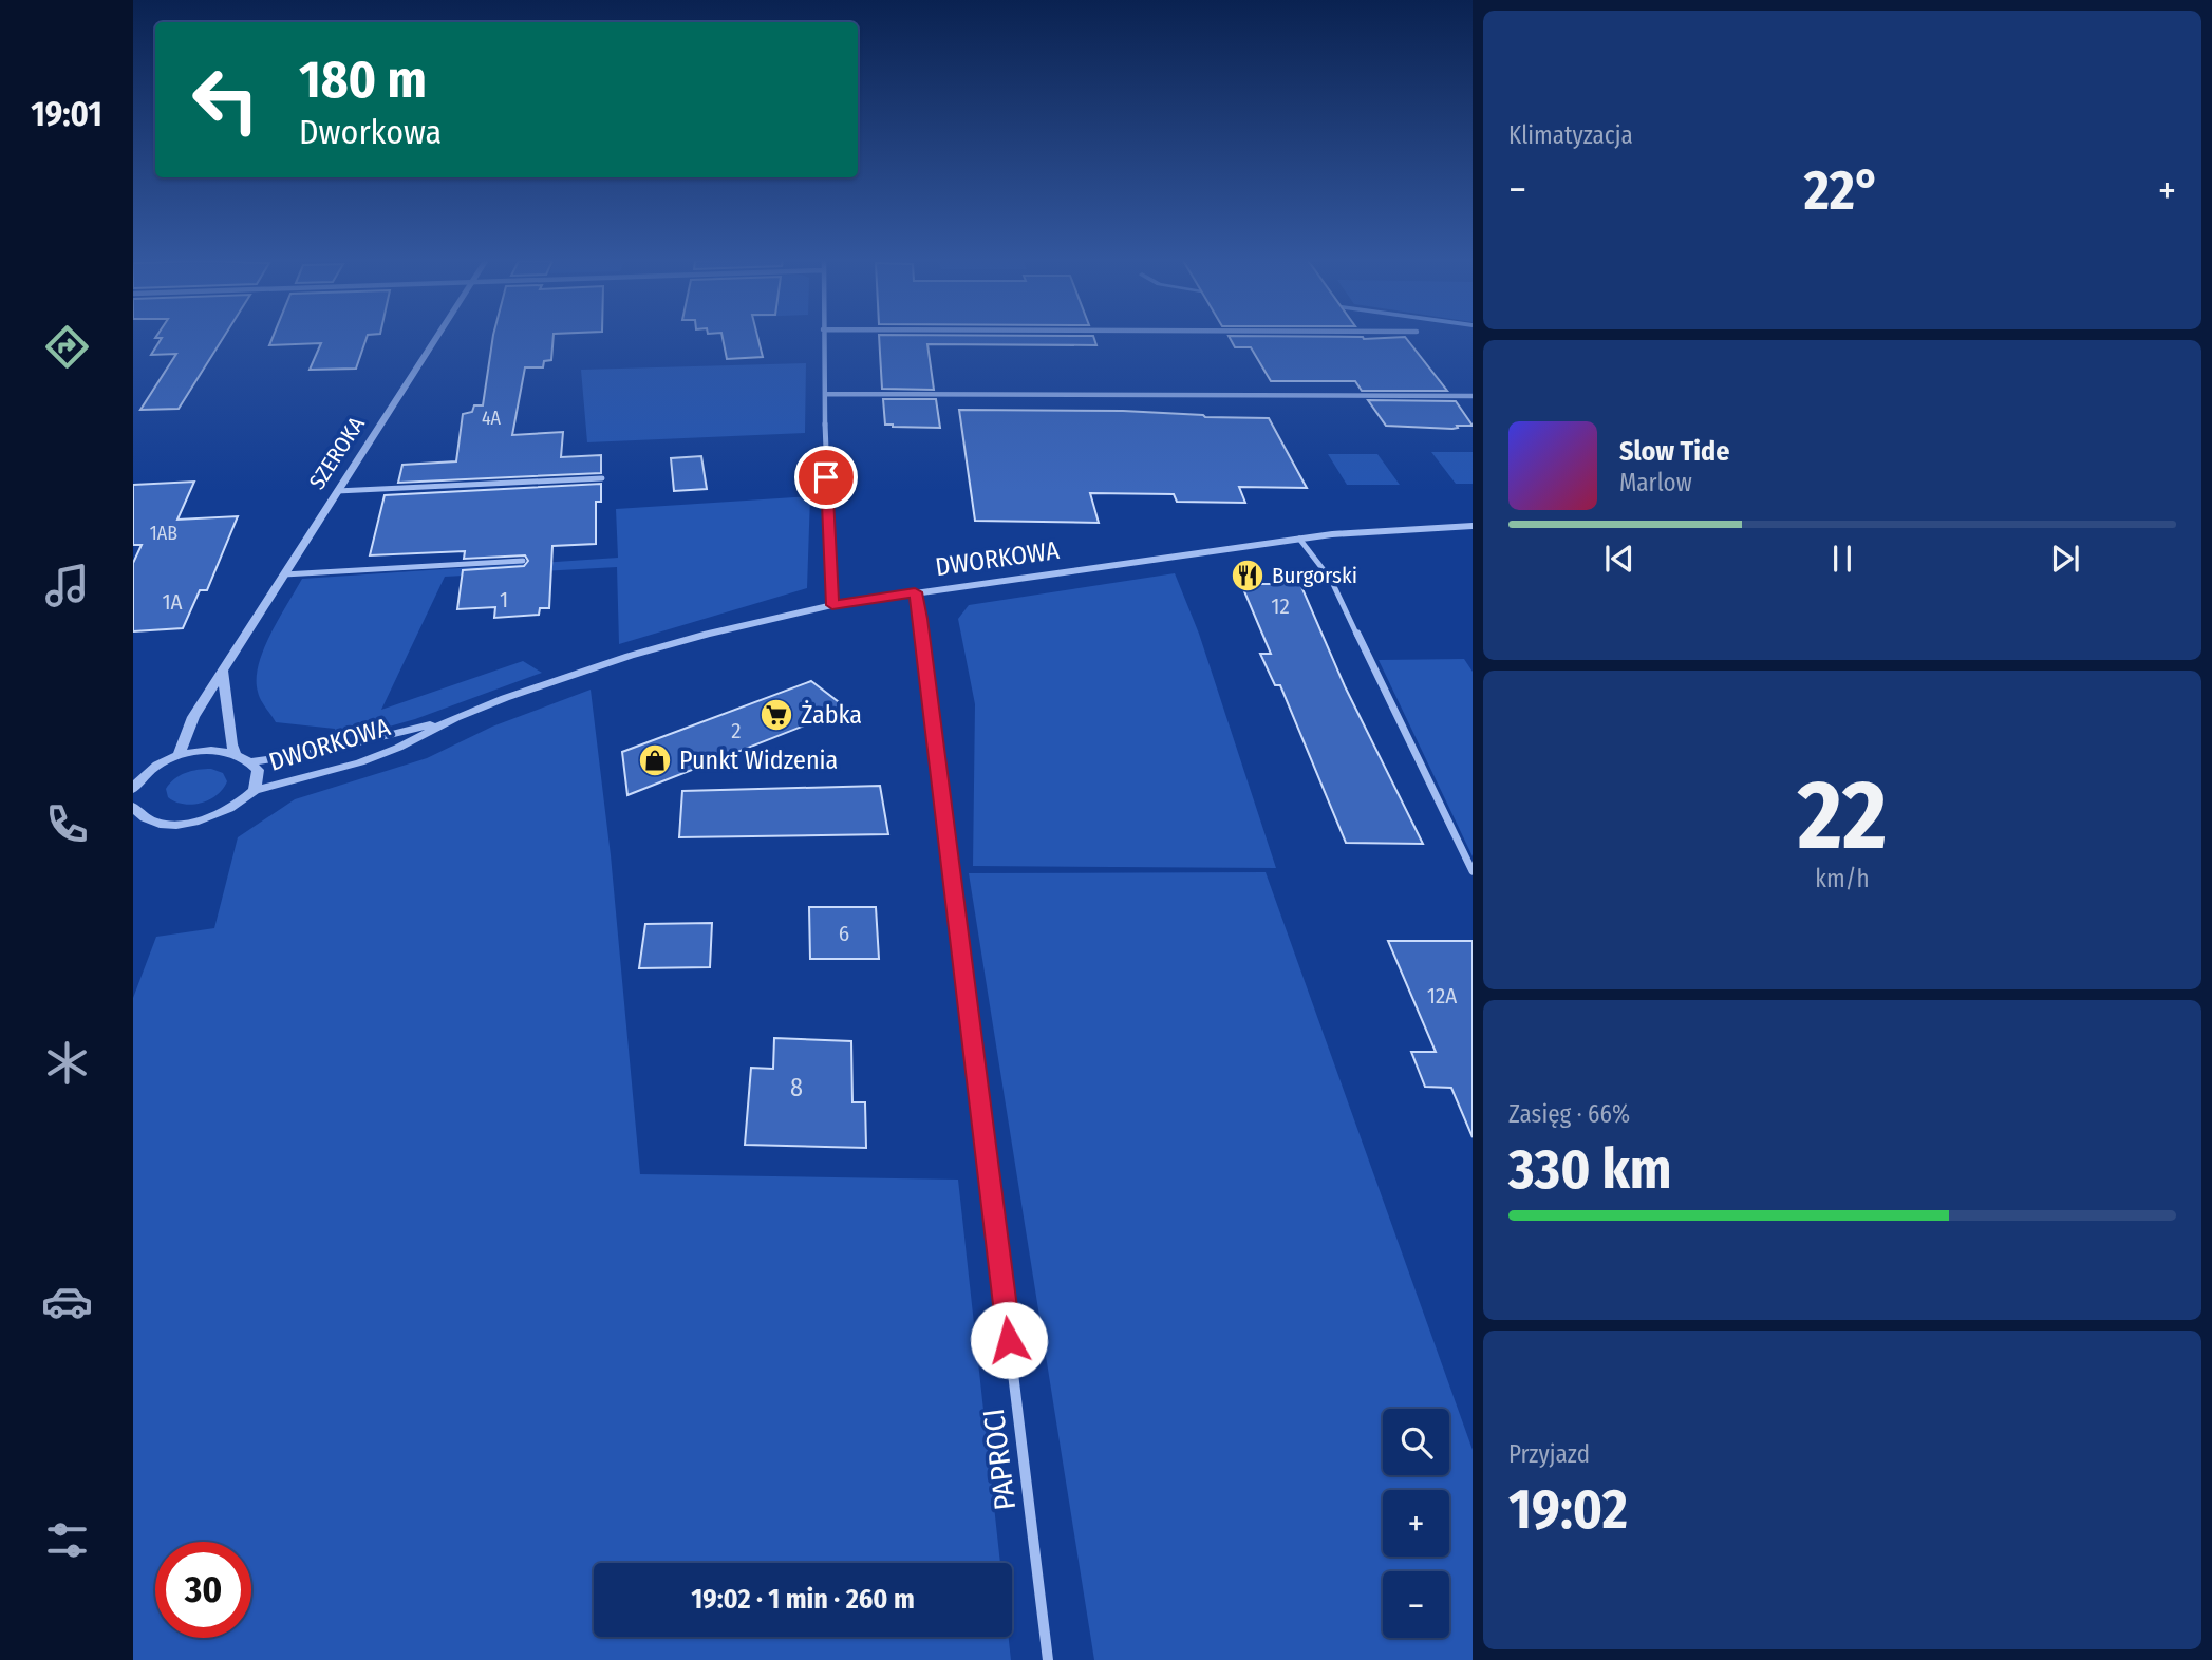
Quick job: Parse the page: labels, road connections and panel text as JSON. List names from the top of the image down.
{
  "streets": {
    "street": ["SZEROKA", "DWORKOWA", "PAPROCI"]
  },
  "crossings": [
    ["DWORKOWA", "PAPROCI"]
  ],
  "places": {
    "restaurant": ["Burgorski"],
    "supermarket": ["Żabka"],
    "shop": ["Punkt Widzenia"]
  },
  "house_numbers": [
    "4A",
    "1AB",
    "1",
    "1A",
    "12",
    "2",
    "6",
    "12A",
    "8"
  ],
  "page": {
    "tabs": "19:01",
    "tile": [
      "Klimatyzacja",
      ["22", "km/h"],
      ["Zasięg · 66%", "330 km"],
      ["Przyjazd", "19:02"]
    ],
    "turn": ["180 m", "Dworkowa"],
    "heat": ["−", "22°", "+"],
    "song": ["Slow Tide", "Marlow"],
    "map_buttons": ["+", "−"],
    "limit": "30",
    "trip": "19:02 · 1 min · 260 m"
  }
}
